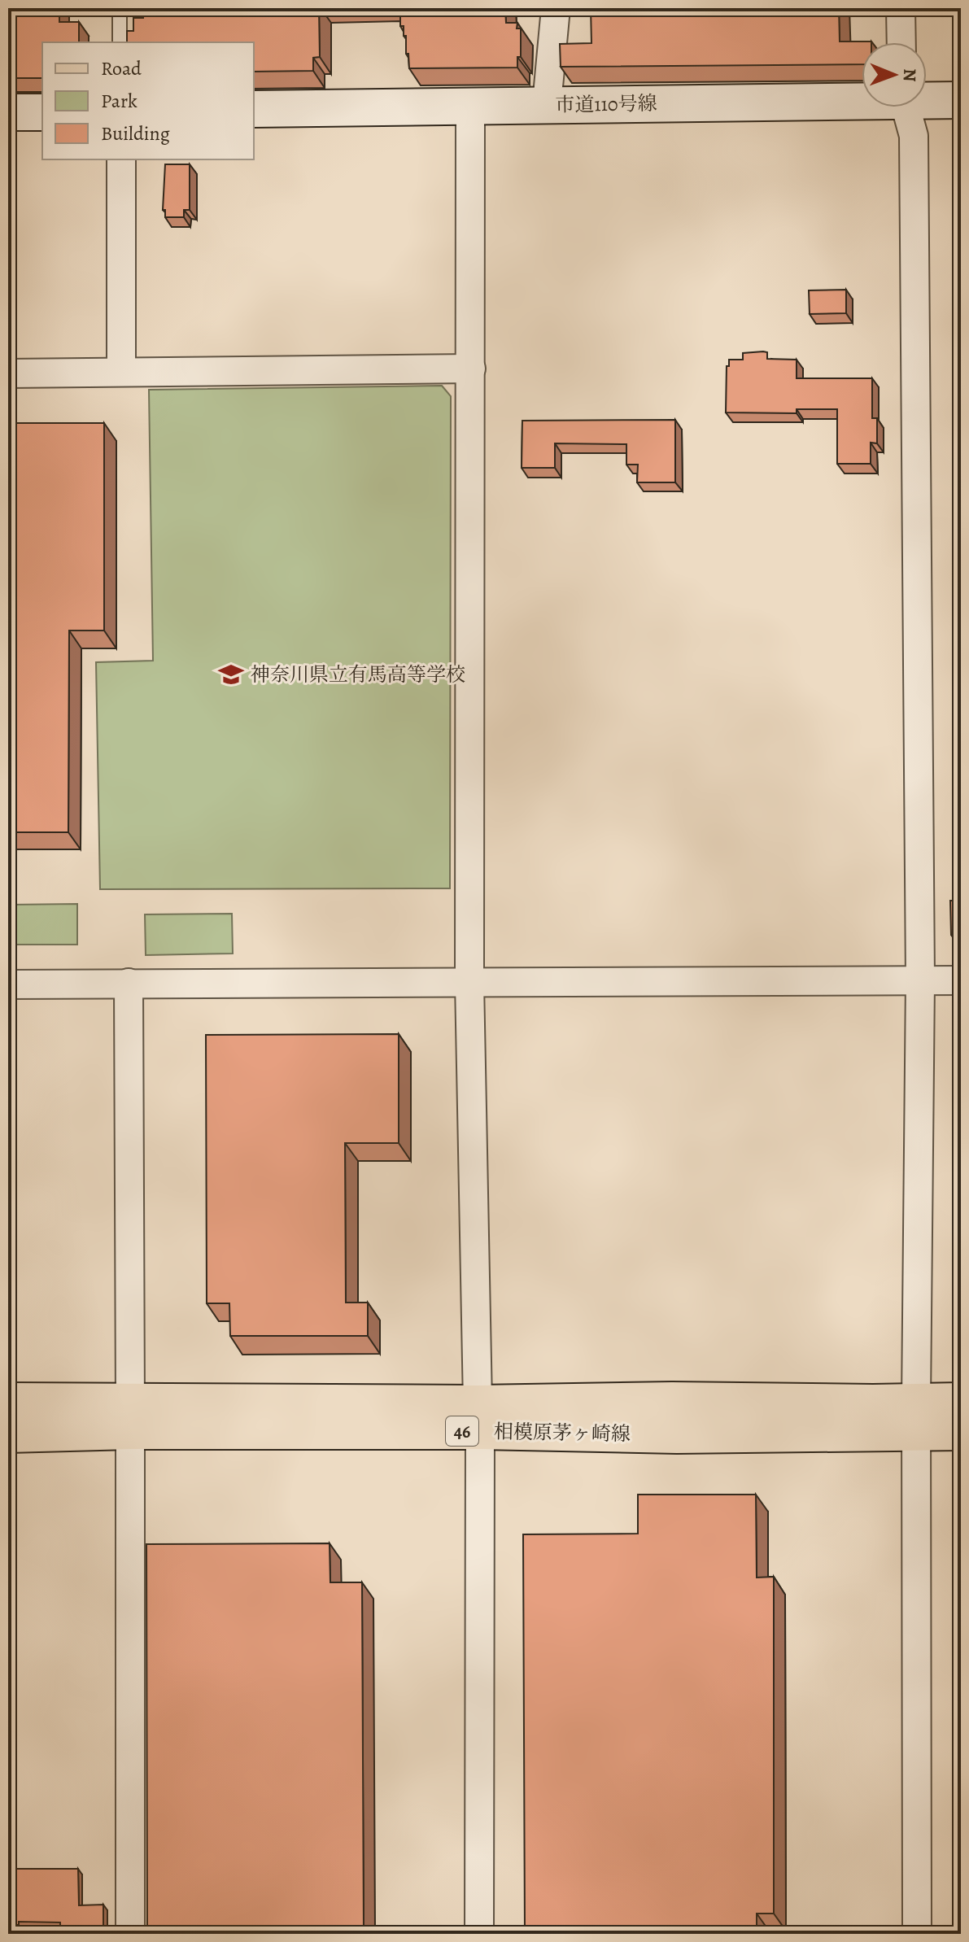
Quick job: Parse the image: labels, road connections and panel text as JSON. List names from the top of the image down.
{
  "streets": {
    "main road": ["46", "相模原茅ヶ崎線"],
    "street": ["市道110号線"]
  },
  "places": {
    "school or university": ["神奈川県立有馬高等学校"]
  },
  "legend": ["Road", "Park", "Building"],
  "north": "right"
}
